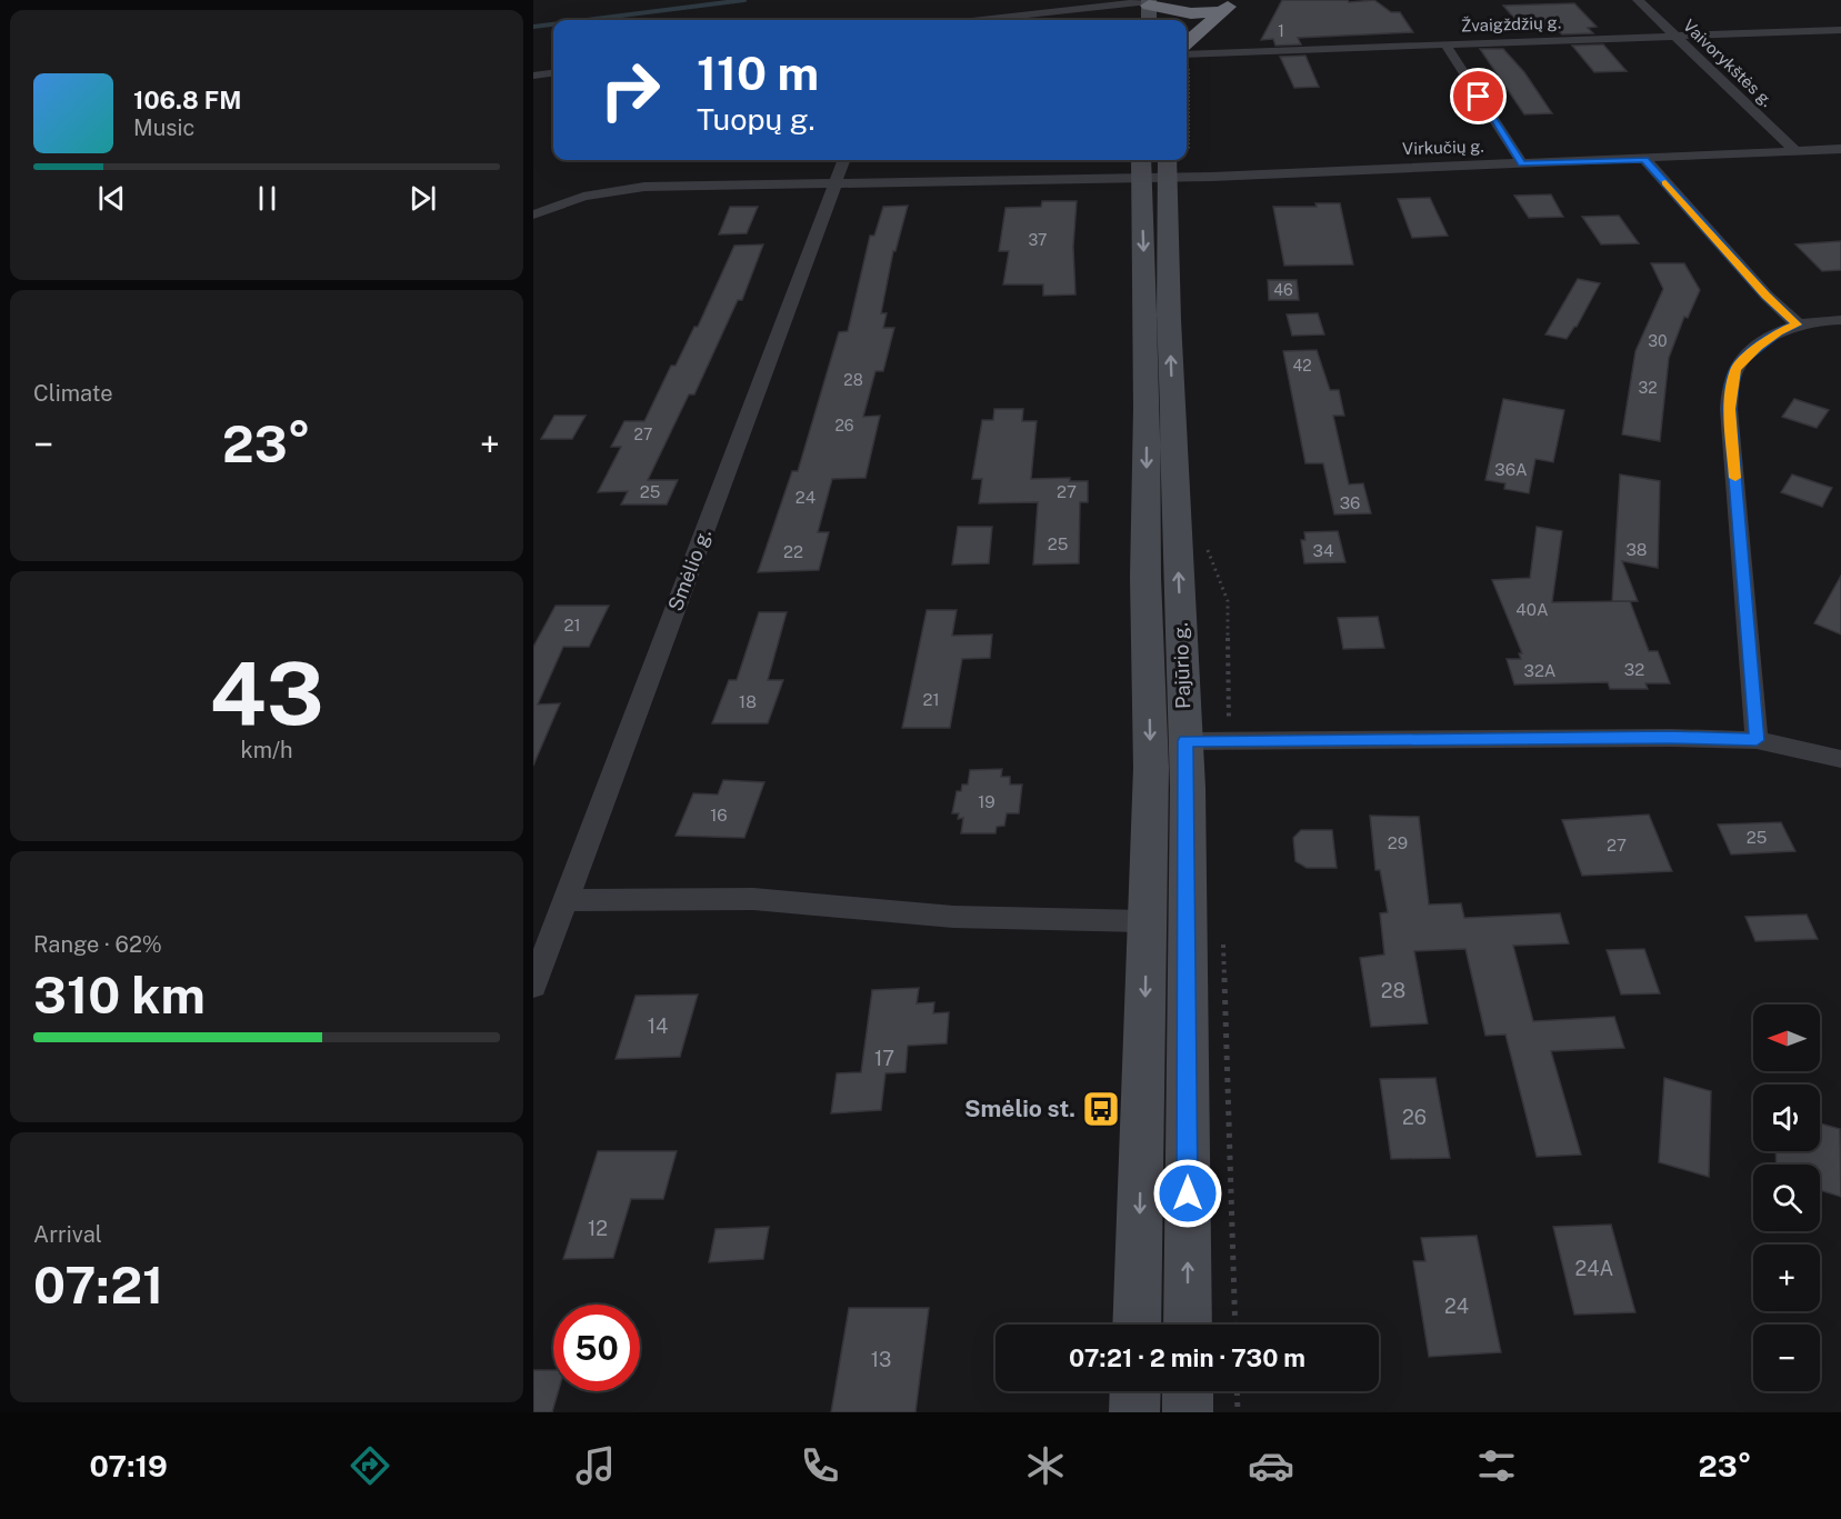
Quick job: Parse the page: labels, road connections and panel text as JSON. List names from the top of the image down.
{
  "streets": {
    "main road": ["Pajūrio g."],
    "street": [
      "Žvaigždžių g.",
      "Vaivorykštės g.",
      "Virkučių g.",
      "Smėlio g."
    ]
  },
  "crossings": [
    ["Žvaigždžių g.", "Vaivorykštės g."],
    ["Vaivorykštės g.", "Virkučių g."],
    ["Virkučių g.", "Smėlio g."],
    ["Virkučių g.", "Pajūrio g."]
  ],
  "places": {
    "bus stop": ["Smėlio st."]
  },
  "house_numbers": [
    "1",
    "37",
    "46",
    "30",
    "42",
    "28",
    "32",
    "26",
    "27",
    "36A",
    "25",
    "27",
    "24",
    "36",
    "25",
    "38",
    "34",
    "22",
    "40A",
    "21",
    "32",
    "32A",
    "21",
    "18",
    "19",
    "16",
    "25",
    "29",
    "27",
    "28",
    "14",
    "17",
    "26",
    "12",
    "24A",
    "24",
    "13"
  ],
  "north": "left",
  "page": {
    "turn": ["110 m", "Tuopų g."],
    "song": ["106.8 FM", "Music"],
    "tile": [
      "Climate",
      ["43", "km/h"],
      ["Range · 62%", "310 km"],
      ["Arrival", "07:21"]
    ],
    "heat": ["−", "23°", "+"],
    "map_buttons": ["+", "−"],
    "limit": "50",
    "trip": "07:21 · 2 min · 730 m",
    "tabs": ["07:19", "23°"]
  }
}
